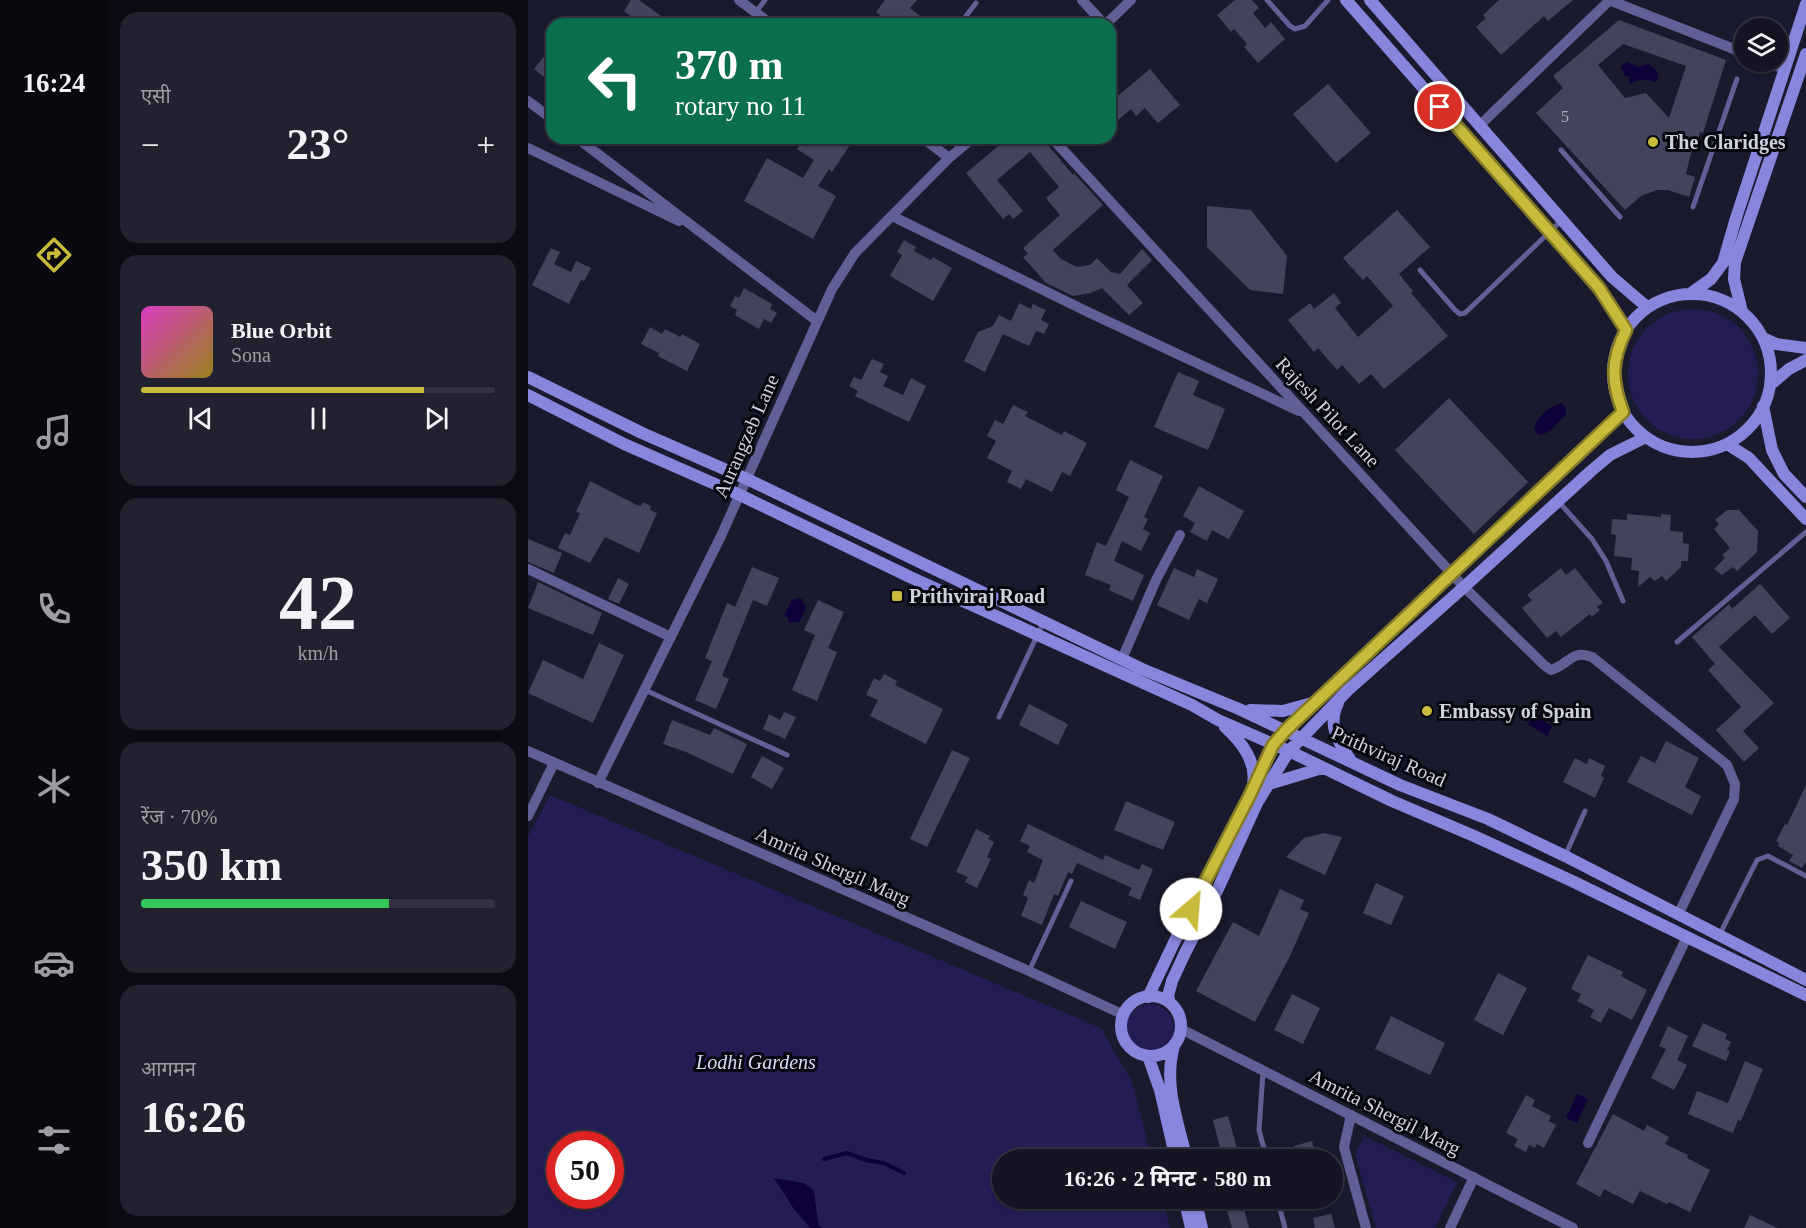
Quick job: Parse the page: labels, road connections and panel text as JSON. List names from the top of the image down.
{
  "streets": {
    "main road": ["Prithviraj Road"],
    "street": ["Rajesh Pilot Lane", "Aurangzeb Lane", "Amrita Shergil Marg"]
  },
  "crossings": [
    ["Rajesh Pilot Lane", "Prithviraj Road"],
    ["Aurangzeb Lane", "Prithviraj Road"],
    ["Aurangzeb Lane", "Amrita Shergil Marg"]
  ],
  "parks": ["Lodhi Gardens"],
  "places": {
    "other": ["The Claridges", "Embassy of Spain"],
    "transit": ["Prithviraj Road"]
  },
  "house_numbers": ["5"],
  "page": {
    "tabs": "16:24",
    "tile": [
      "एसी",
      ["42", "km/h"],
      ["रेंज · 70%", "350 km"],
      ["आगमन", "16:26"]
    ],
    "turn": ["370 m", "rotary no 11"],
    "heat": ["−", "23°", "+"],
    "song": ["Blue Orbit", "Sona"],
    "limit": "50",
    "trip": "16:26 · 2 मिनट · 580 m"
  }
}
